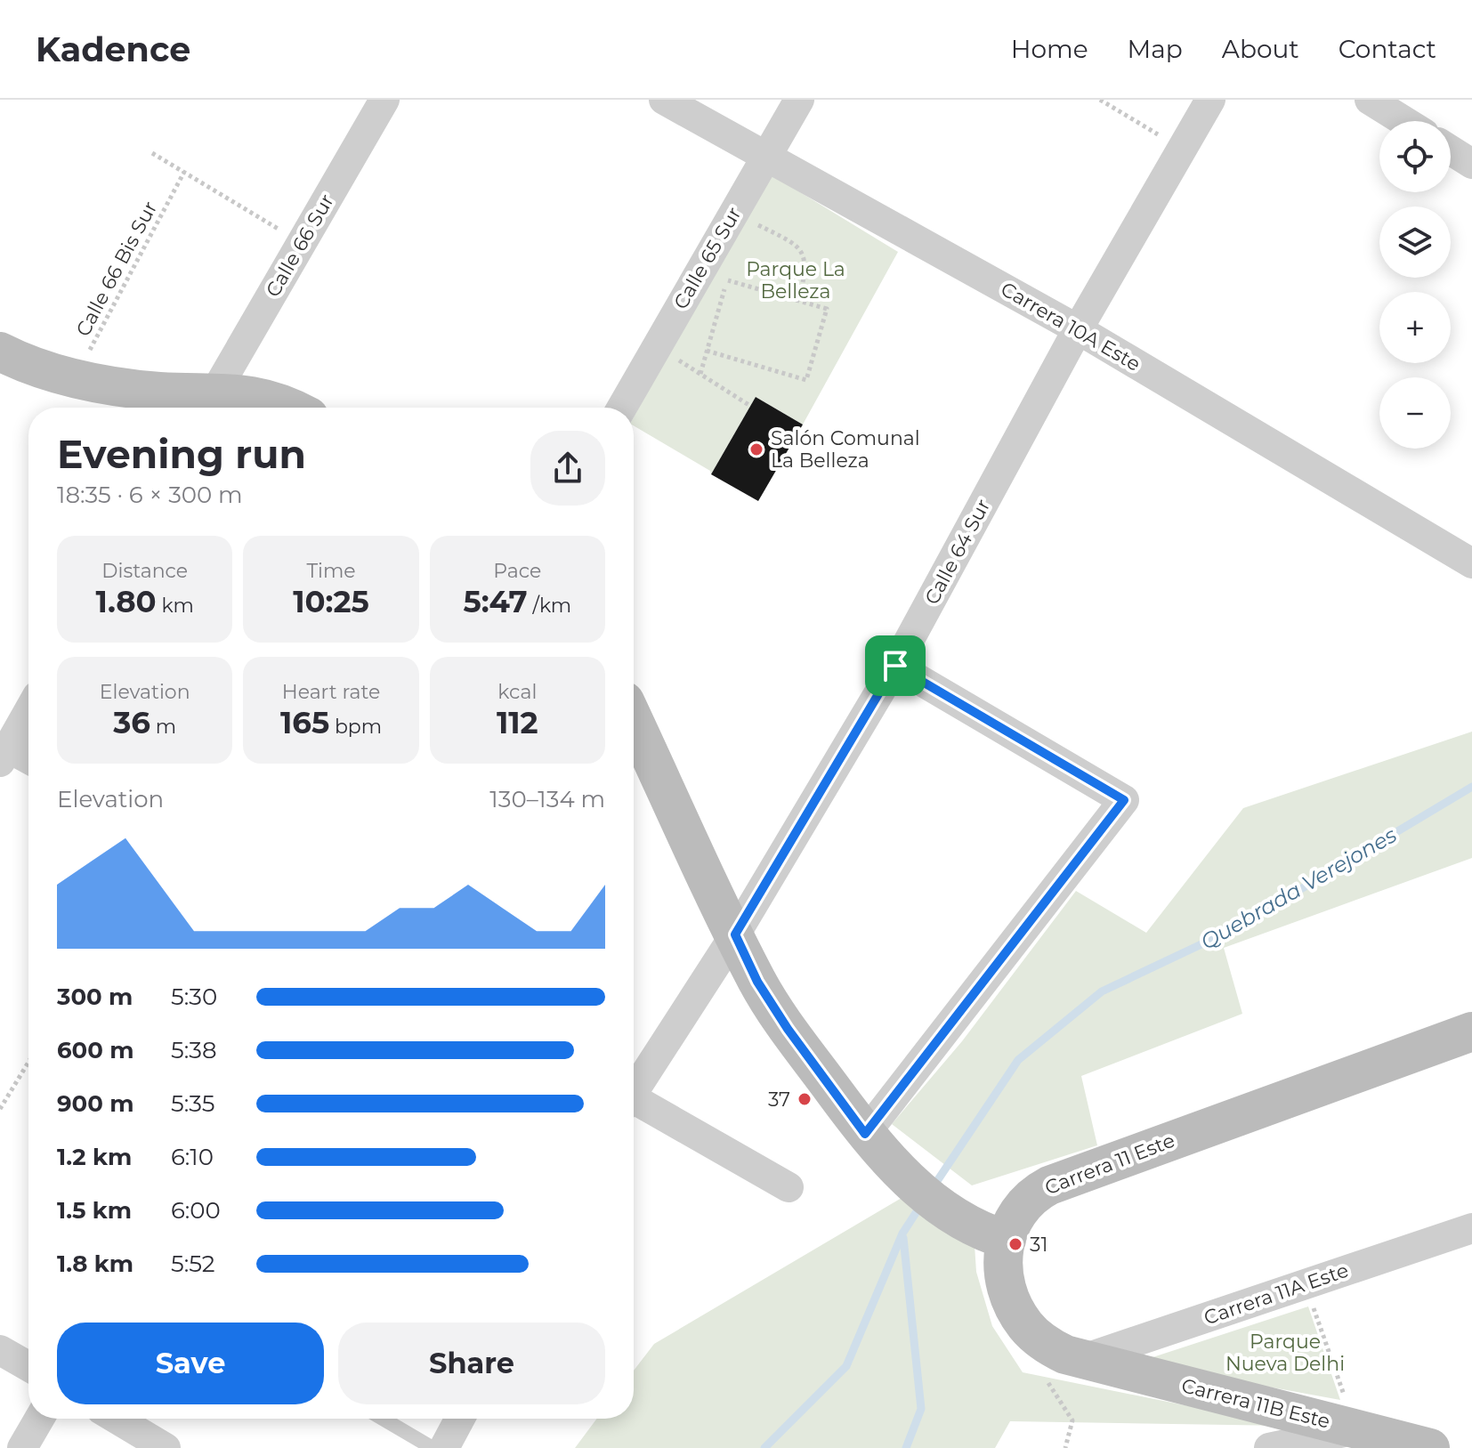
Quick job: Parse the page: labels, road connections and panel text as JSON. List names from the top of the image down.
{
  "streets": {
    "street": [
      "Calle 66 Sur",
      "Calle 65 Sur",
      "Carrera 10A Este",
      "Calle 64 Sur",
      "Carrera 11 Este",
      "Carrera 11A Este",
      "Carrera 11B Este"
    ],
    "path": ["Calle 66 Bis Sur"]
  },
  "crossings": [
    ["Calle 65 Sur", "Carrera 10A Este"],
    ["Carrera 10A Este", "Calle 64 Sur"],
    ["Carrera 11 Este", "Carrera 11B Este"],
    ["Carrera 11A Este", "Carrera 11B Este"]
  ],
  "water": ["Quebrada Verejones"],
  "parks": ["Parque La Belleza", "Parque Nueva Delhi"],
  "places": ["Salón Comunal La Belleza", "37", "31"],
  "page": {
    "header": "Kadence",
    "nav": [
      "Home",
      "Map",
      "About",
      "Contact"
    ],
    "map_buttons": ["+", "−"],
    "heading": ["Evening run", "18:35 · 6 × 300 m"],
    "stats": [
      ["Distance", "1.80 km"],
      ["Time", "10:25"],
      ["Pace", "5:47 /km"],
      ["Elevation", "36 m"],
      ["Heart rate", "165 bpm"],
      ["kcal", "112"]
    ],
    "chart": ["Elevation", "130–134 m"],
    "list": [
      {
        "name": "300 m",
        "note": "5:30"
      },
      {
        "name": "600 m",
        "note": "5:38"
      },
      {
        "name": "900 m",
        "note": "5:35"
      },
      {
        "name": "1.2 km",
        "note": "6:10"
      },
      {
        "name": "1.5 km",
        "note": "6:00"
      },
      {
        "name": "1.8 km",
        "note": "5:52"
      }
    ],
    "buttons": ["Save", "Share"]
  }
}
